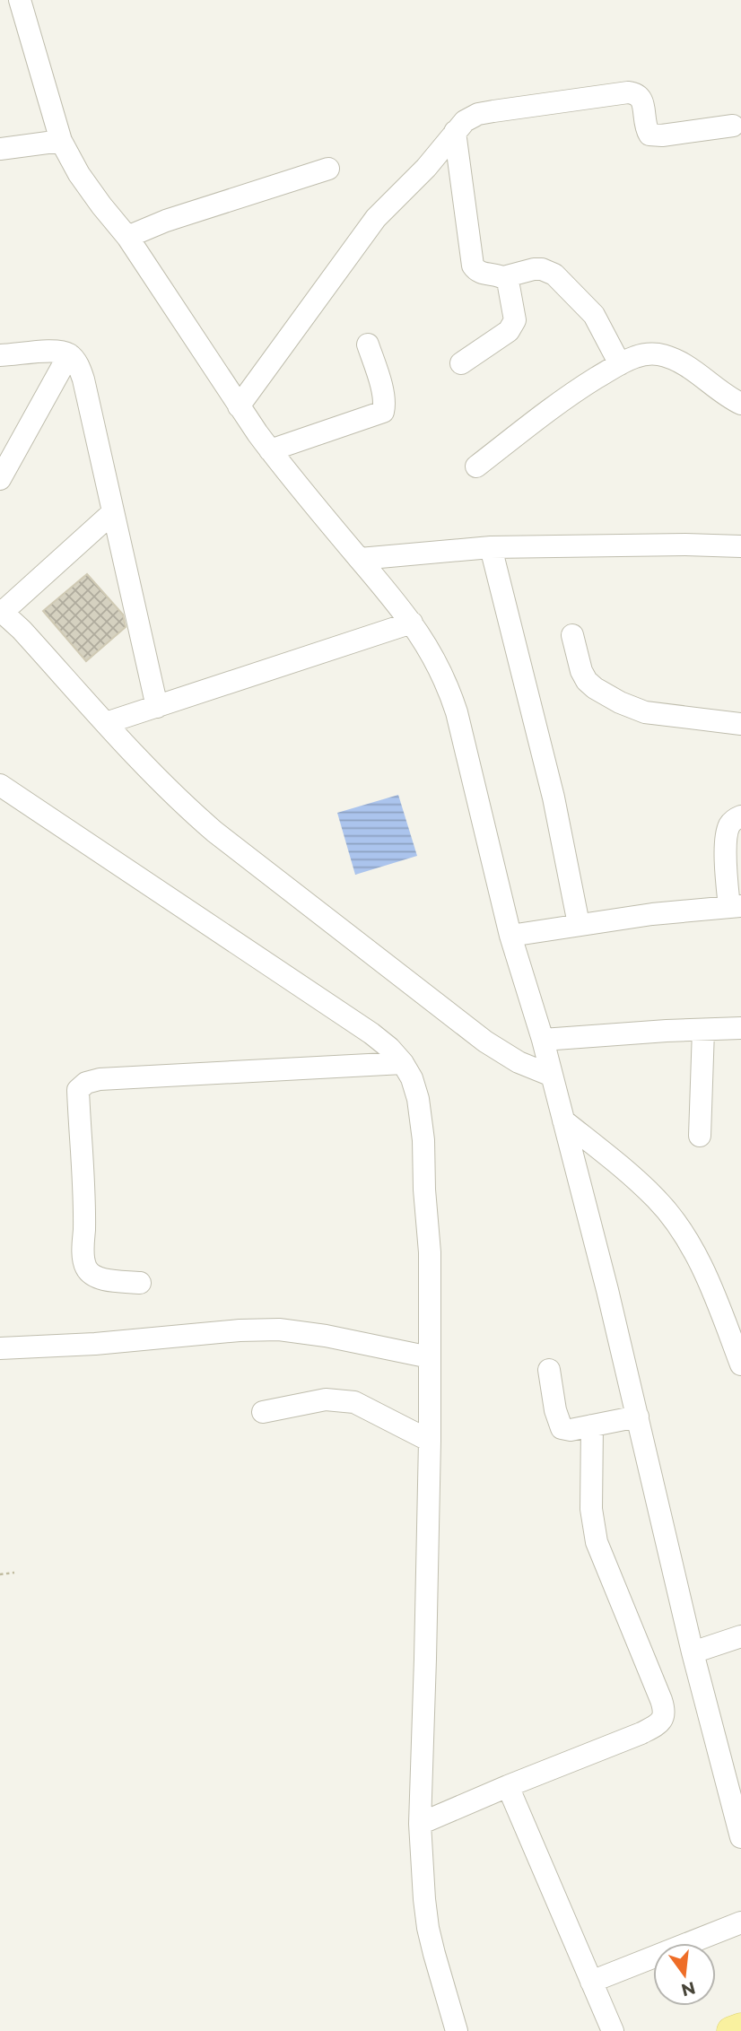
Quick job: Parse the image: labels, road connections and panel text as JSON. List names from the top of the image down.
{
  "north": "bottom"
}
